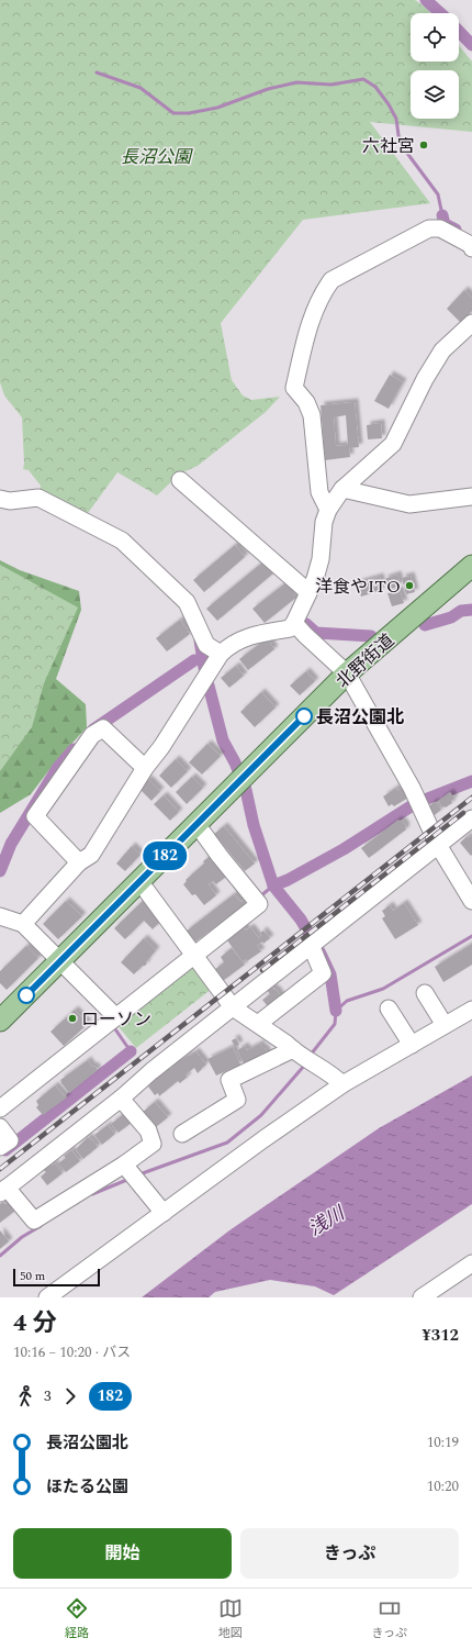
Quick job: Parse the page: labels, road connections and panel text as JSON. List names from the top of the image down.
{
  "streets": {
    "main road": ["北野街道"]
  },
  "water": ["浅川"],
  "parks": ["長沼公園"],
  "places": [
    "六社宮",
    "洋食やITO",
    "長沼公園北",
    "ローソン"
  ],
  "lines": ["bus line 182"],
  "scale_bar": "50 m",
  "page": {
    "on_map": "182",
    "scale": "50 m",
    "heading": ["4 分", "10:16 – 10:20 · バス", "¥312"],
    "legs": ["3", "182"],
    "list": [
      {
        "name": "長沼公園北",
        "value": "10:19"
      },
      {
        "name": "ほたる公園",
        "value": "10:20"
      }
    ],
    "buttons": ["開始", "きっぷ"],
    "tabs": ["経路", "地図", "きっぷ"]
  }
}
